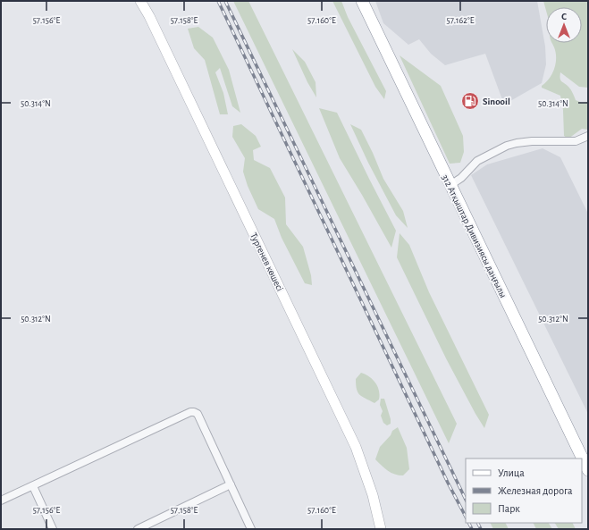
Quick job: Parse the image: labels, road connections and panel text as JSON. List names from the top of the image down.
{
  "streets": {
    "highway": ["312 Атқыштар Дивизиясы даңғылы"],
    "main road": ["Тургенев көшесі"]
  },
  "places": {
    "fuel station": ["Sinooil"]
  },
  "legend": ["Улица", "Железная дорога", "Парк"],
  "north": "top",
  "coordinates": [
    "57.156°E",
    "57.158°E",
    "57.160°E",
    "57.162°E",
    "50.314°N",
    "50.312°N"
  ]
}
